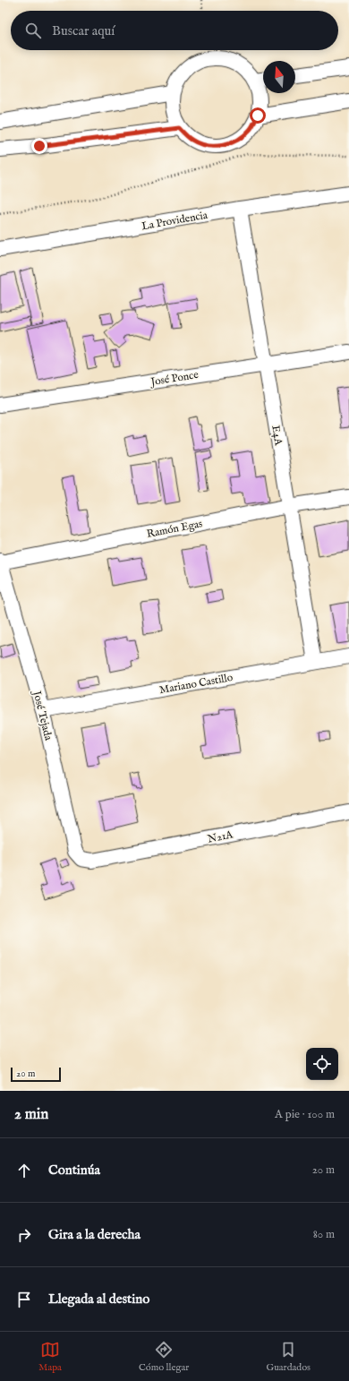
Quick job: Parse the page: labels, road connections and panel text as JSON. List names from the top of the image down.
{
  "streets": {
    "street": [
      "La Providencia",
      "José Ponce",
      "E4A",
      "Ramón Egas",
      "Mariano Castillo",
      "José Tejada",
      "N21A"
    ]
  },
  "crossings": [
    ["La Providencia", "E4A"],
    ["José Ponce", "E4A"],
    ["E4A", "Ramón Egas"],
    ["E4A", "Mariano Castillo"],
    ["Ramón Egas", "José Tejada"],
    ["Mariano Castillo", "José Tejada"],
    ["José Tejada", "N21A"]
  ],
  "scale_bar": "20 m",
  "north": "top",
  "page": {
    "search": "Buscar aquí",
    "scale": "20 m",
    "heading": ["2 min", "A pie · 100 m"],
    "list": [
      ["Continúa", "20 m"],
      ["Gira a la derecha", "80 m"],
      "Llegada al destino"
    ],
    "nav": ["Mapa", "Cómo llegar", "Guardados"]
  }
}
